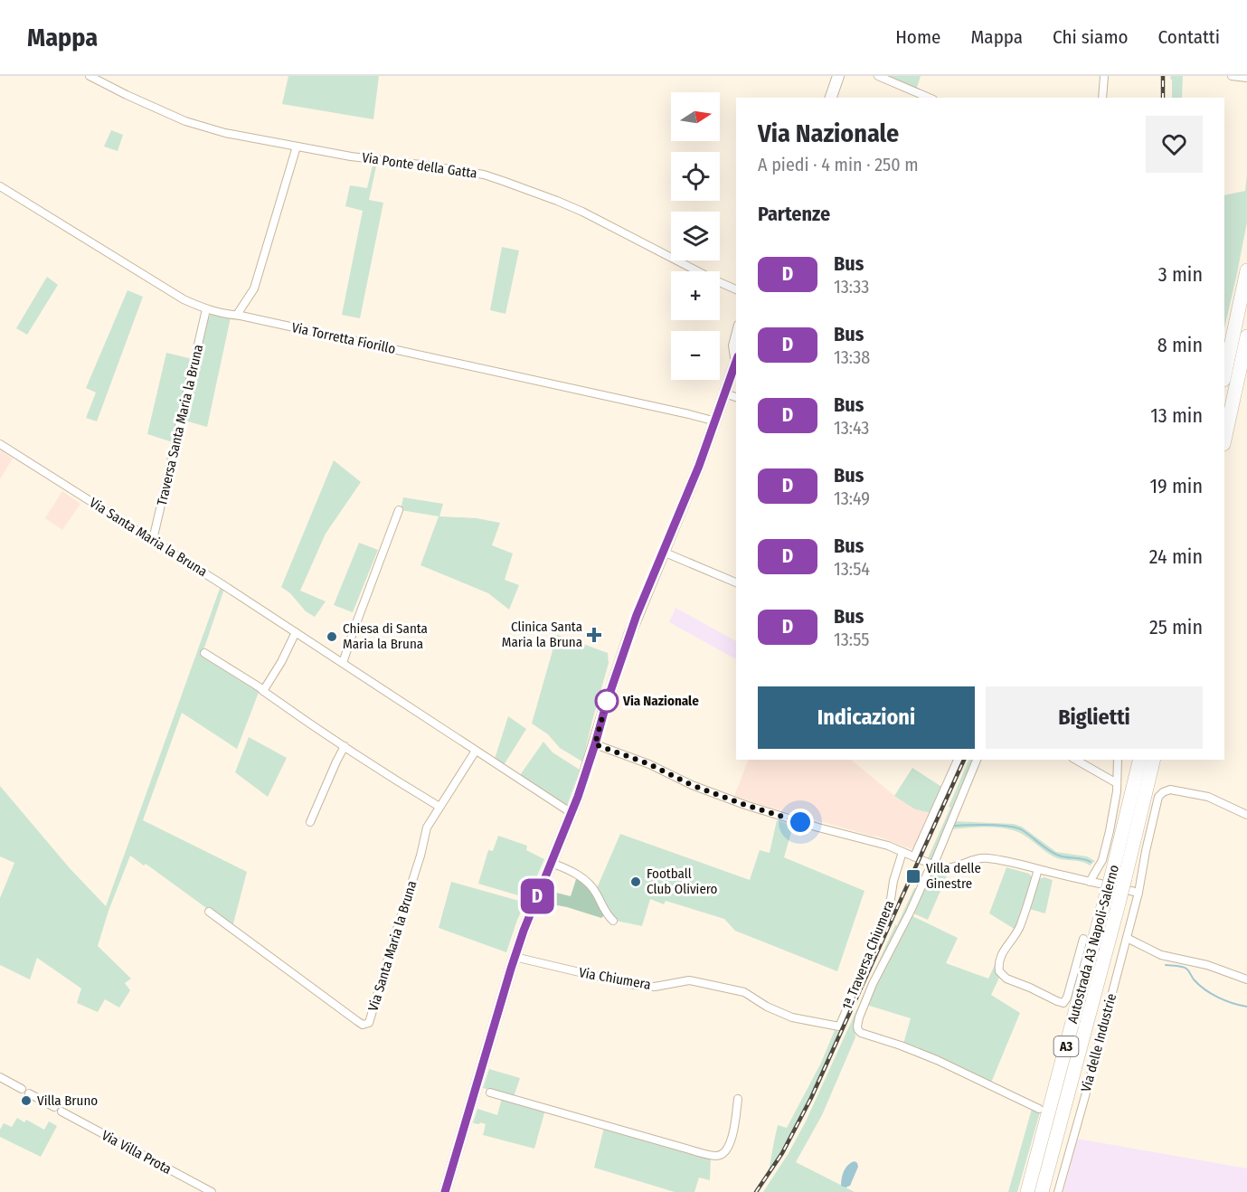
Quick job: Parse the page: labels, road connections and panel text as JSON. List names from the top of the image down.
{
  "streets": {
    "highway": ["Autostrada A3 Napoli-Salerno", "A3"],
    "street": [
      "Via Ponte della Gatta",
      "Via Torretta Fiorillo",
      "Traversa Santa Maria la Bruna",
      "Via Santa Maria la Bruna",
      "1ª Traversa Chiumera",
      "Via Chiumera",
      "Via delle Industrie",
      "Via Villa Prota"
    ]
  },
  "crossings": [
    ["Via Torretta Fiorillo", "Traversa Santa Maria la Bruna"],
    ["Traversa Santa Maria la Bruna", "Via Santa Maria la Bruna"],
    ["1ª Traversa Chiumera", "Via Chiumera"]
  ],
  "places": {
    "health": ["Clinica Santa Maria la Bruna"],
    "other": [
      "Chiesa di Santa Maria la Bruna",
      "Via Nazionale",
      "Football Club Oliviero",
      "Villa Bruno"
    ],
    "transit": ["Villa delle Ginestre"]
  },
  "lines": ["bus line D"],
  "north": "right",
  "page": {
    "header": "Mappa",
    "nav": [
      "Home",
      "Mappa",
      "Chi siamo",
      "Contatti"
    ],
    "on_map": "D",
    "map_buttons": ["+", "−"],
    "heading": [
      ["Via Nazionale", "A piedi · 4 min · 250 m"],
      "Partenze"
    ],
    "list": [
      {
        "mark": "D",
        "name": "Bus",
        "note": "13:33",
        "value": "3 min"
      },
      {
        "mark": "D",
        "name": "Bus",
        "note": "13:38",
        "value": "8 min"
      },
      {
        "mark": "D",
        "name": "Bus",
        "note": "13:43",
        "value": "13 min"
      },
      {
        "mark": "D",
        "name": "Bus",
        "note": "13:49",
        "value": "19 min"
      },
      {
        "mark": "D",
        "name": "Bus",
        "note": "13:54",
        "value": "24 min"
      },
      {
        "mark": "D",
        "name": "Bus",
        "note": "13:55",
        "value": "25 min"
      }
    ],
    "buttons": ["Indicazioni", "Biglietti"]
  }
}
